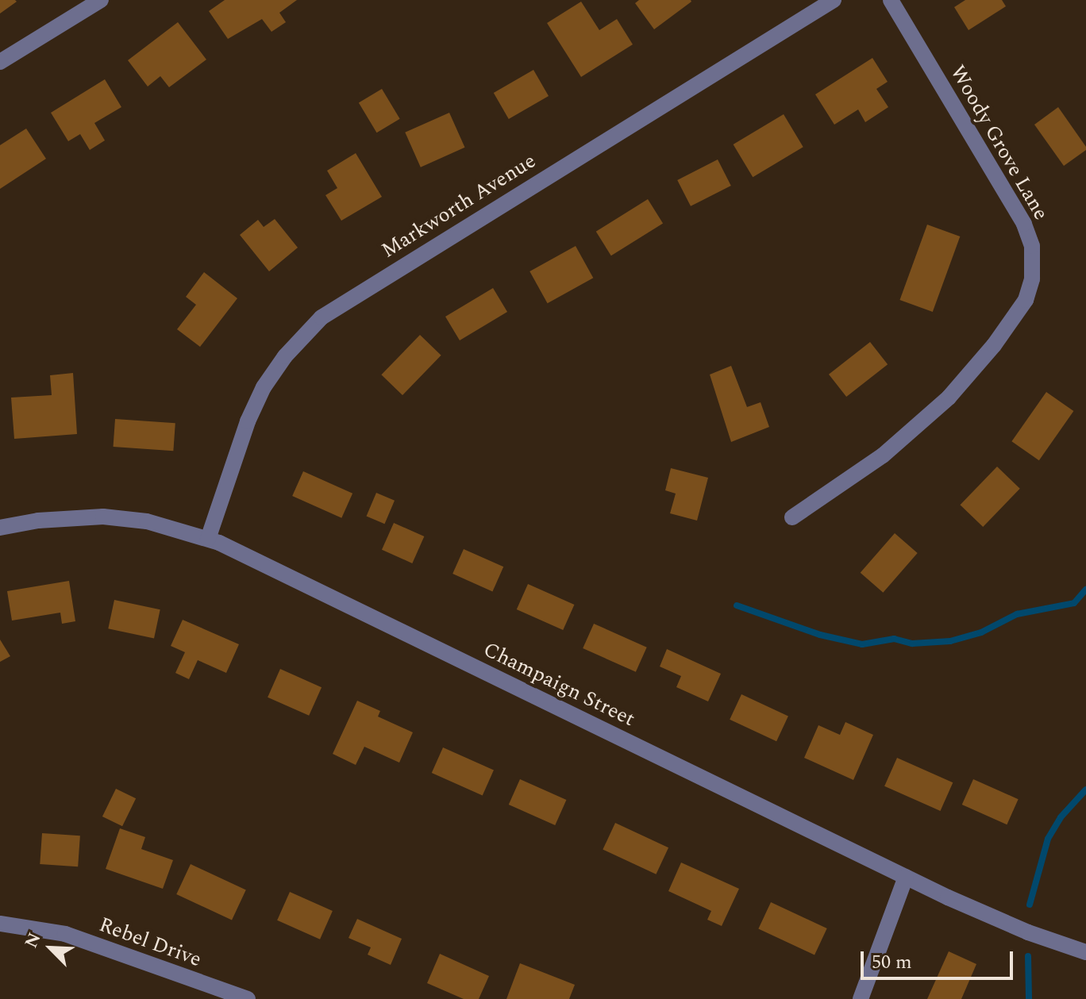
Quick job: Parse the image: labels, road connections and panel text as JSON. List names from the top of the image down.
{
  "streets": {
    "street": [
      "Woody Grove Lane",
      "Markworth Avenue",
      "Champaign Street",
      "Rebel Drive"
    ]
  },
  "crossings": [
    ["Markworth Avenue", "Champaign Street"]
  ],
  "scale_bar": "50 m",
  "north": "top left"
}
